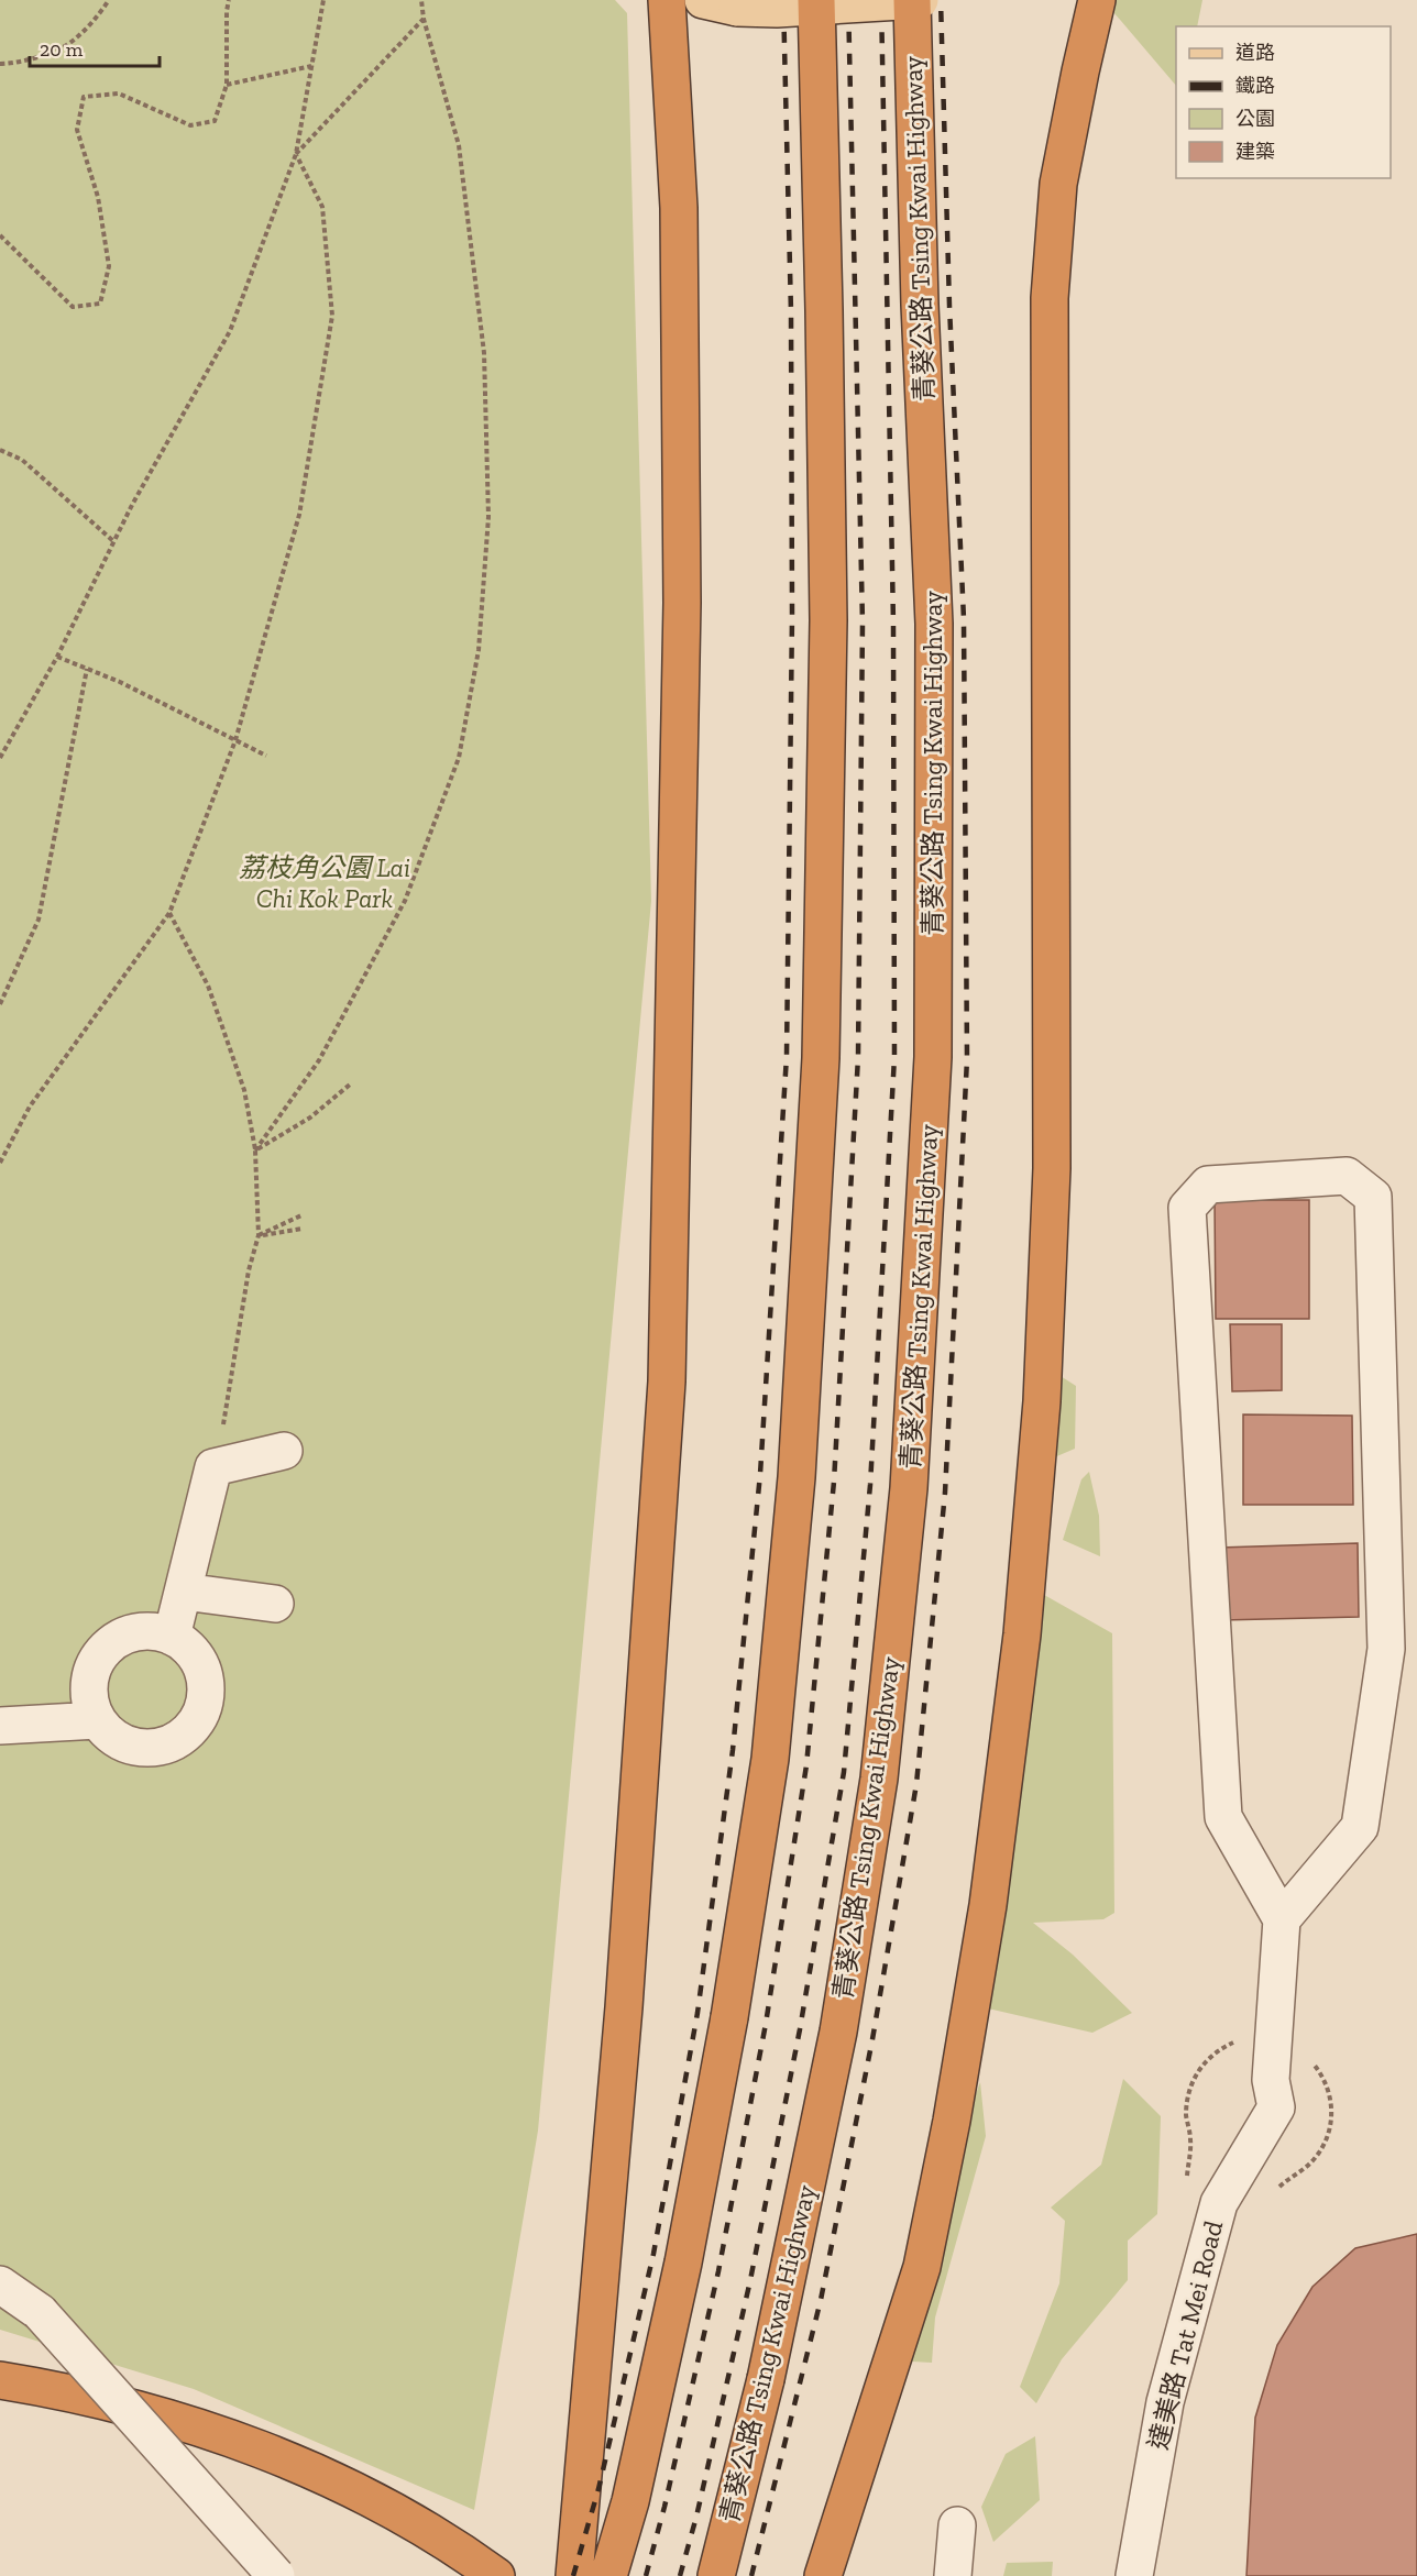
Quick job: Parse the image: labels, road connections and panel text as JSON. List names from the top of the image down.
{
  "streets": {
    "highway": ["青葵公路 Tsing Kwai Highway"],
    "street": ["達美路 Tat Mei Road"]
  },
  "parks": ["荔枝角公園 Lai Chi Kok Park"],
  "legend": [
    "道路",
    "鐵路",
    "公園",
    "建築"
  ],
  "scale_bar": "20 m"
}
